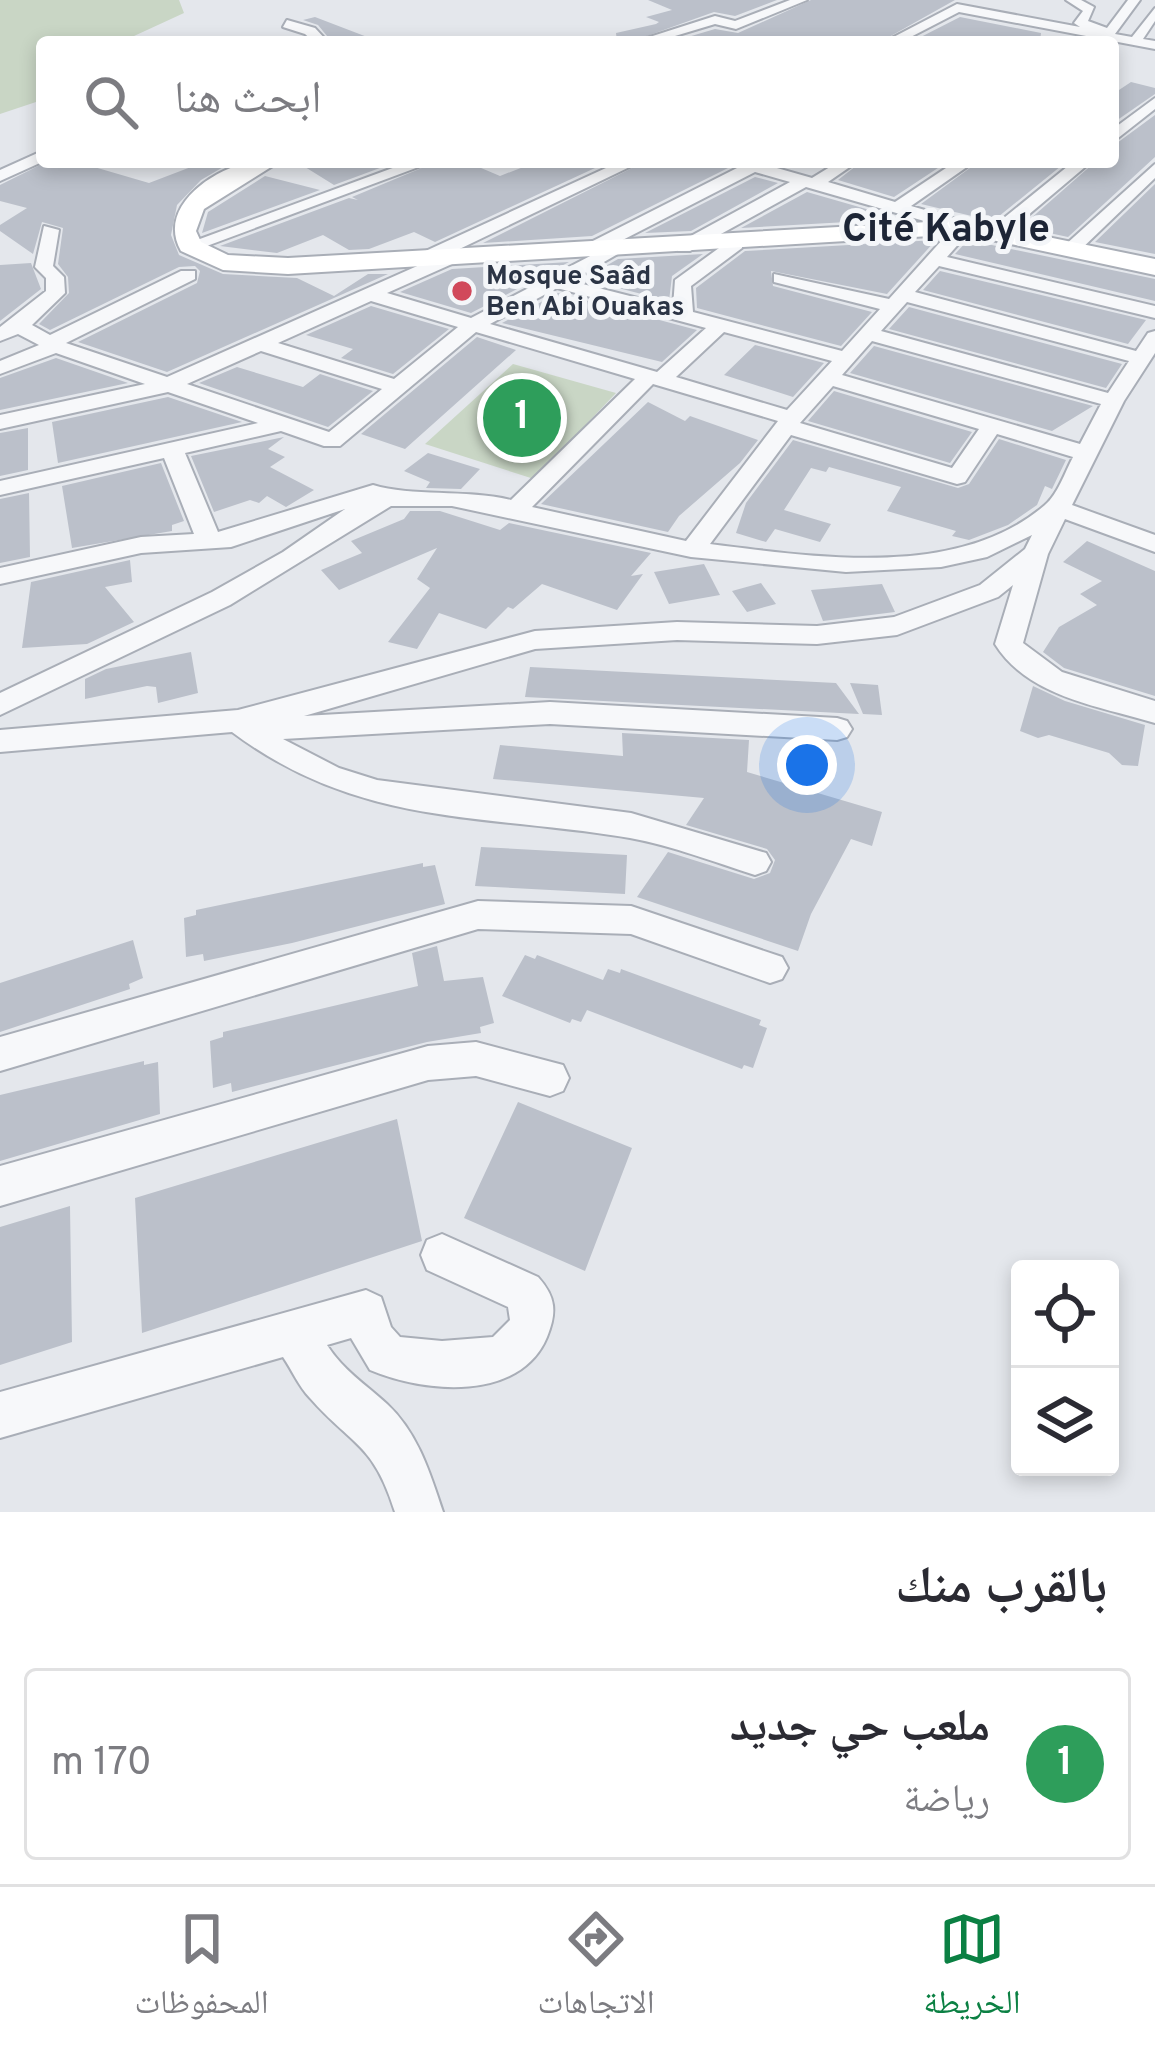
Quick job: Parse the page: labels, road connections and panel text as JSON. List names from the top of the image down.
{
  "districts": ["Cité Kabyle"],
  "places": ["Mosque Saâd Ben Abi Ouakas"],
  "page": {
    "search": "ابحث هنا",
    "pins": "1",
    "heading": "بالقرب منك",
    "list": [
      {
        "mark": "1",
        "name": "ملعب حي جديد",
        "note": "رياضة",
        "value": "170 m"
      }
    ],
    "nav": ["الخريطة", "الاتجاهات", "المحفوظات"]
  }
}
